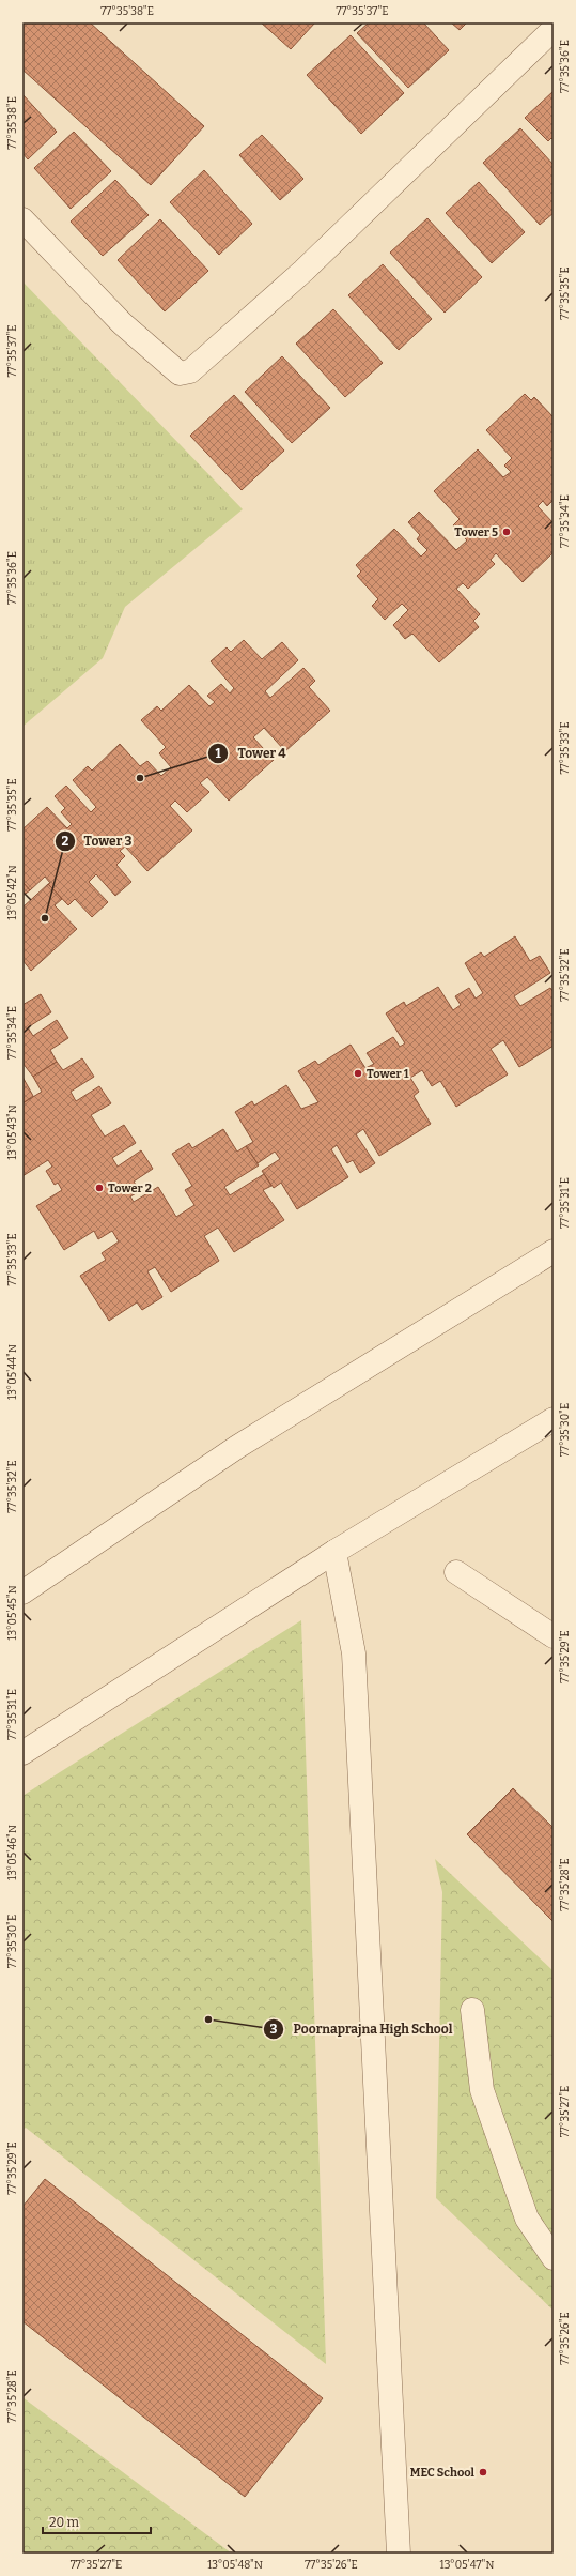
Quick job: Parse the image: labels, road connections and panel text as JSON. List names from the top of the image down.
{
  "places": [
    "Tower 5",
    "Tower 4",
    "Tower 3",
    "Tower 1",
    "Tower 2",
    "Poornaprajna High School",
    "MEC School"
  ],
  "scale_bar": "20 m",
  "coordinates": [
    "77°35'38\"E",
    "77°35'37\"E",
    "77°35'36\"E",
    "77°35'35\"E",
    "77°35'34\"E",
    "77°35'33\"E",
    "13°05'42\"N",
    "77°35'32\"E",
    "13°05'43\"N",
    "77°35'31\"E",
    "13°05'44\"N",
    "77°35'30\"E",
    "13°05'45\"N",
    "77°35'29\"E",
    "13°05'46\"N",
    "77°35'28\"E",
    "77°35'27\"E",
    "77°35'26\"E",
    "13°05'48\"N",
    "13°05'47\"N"
  ]
}
